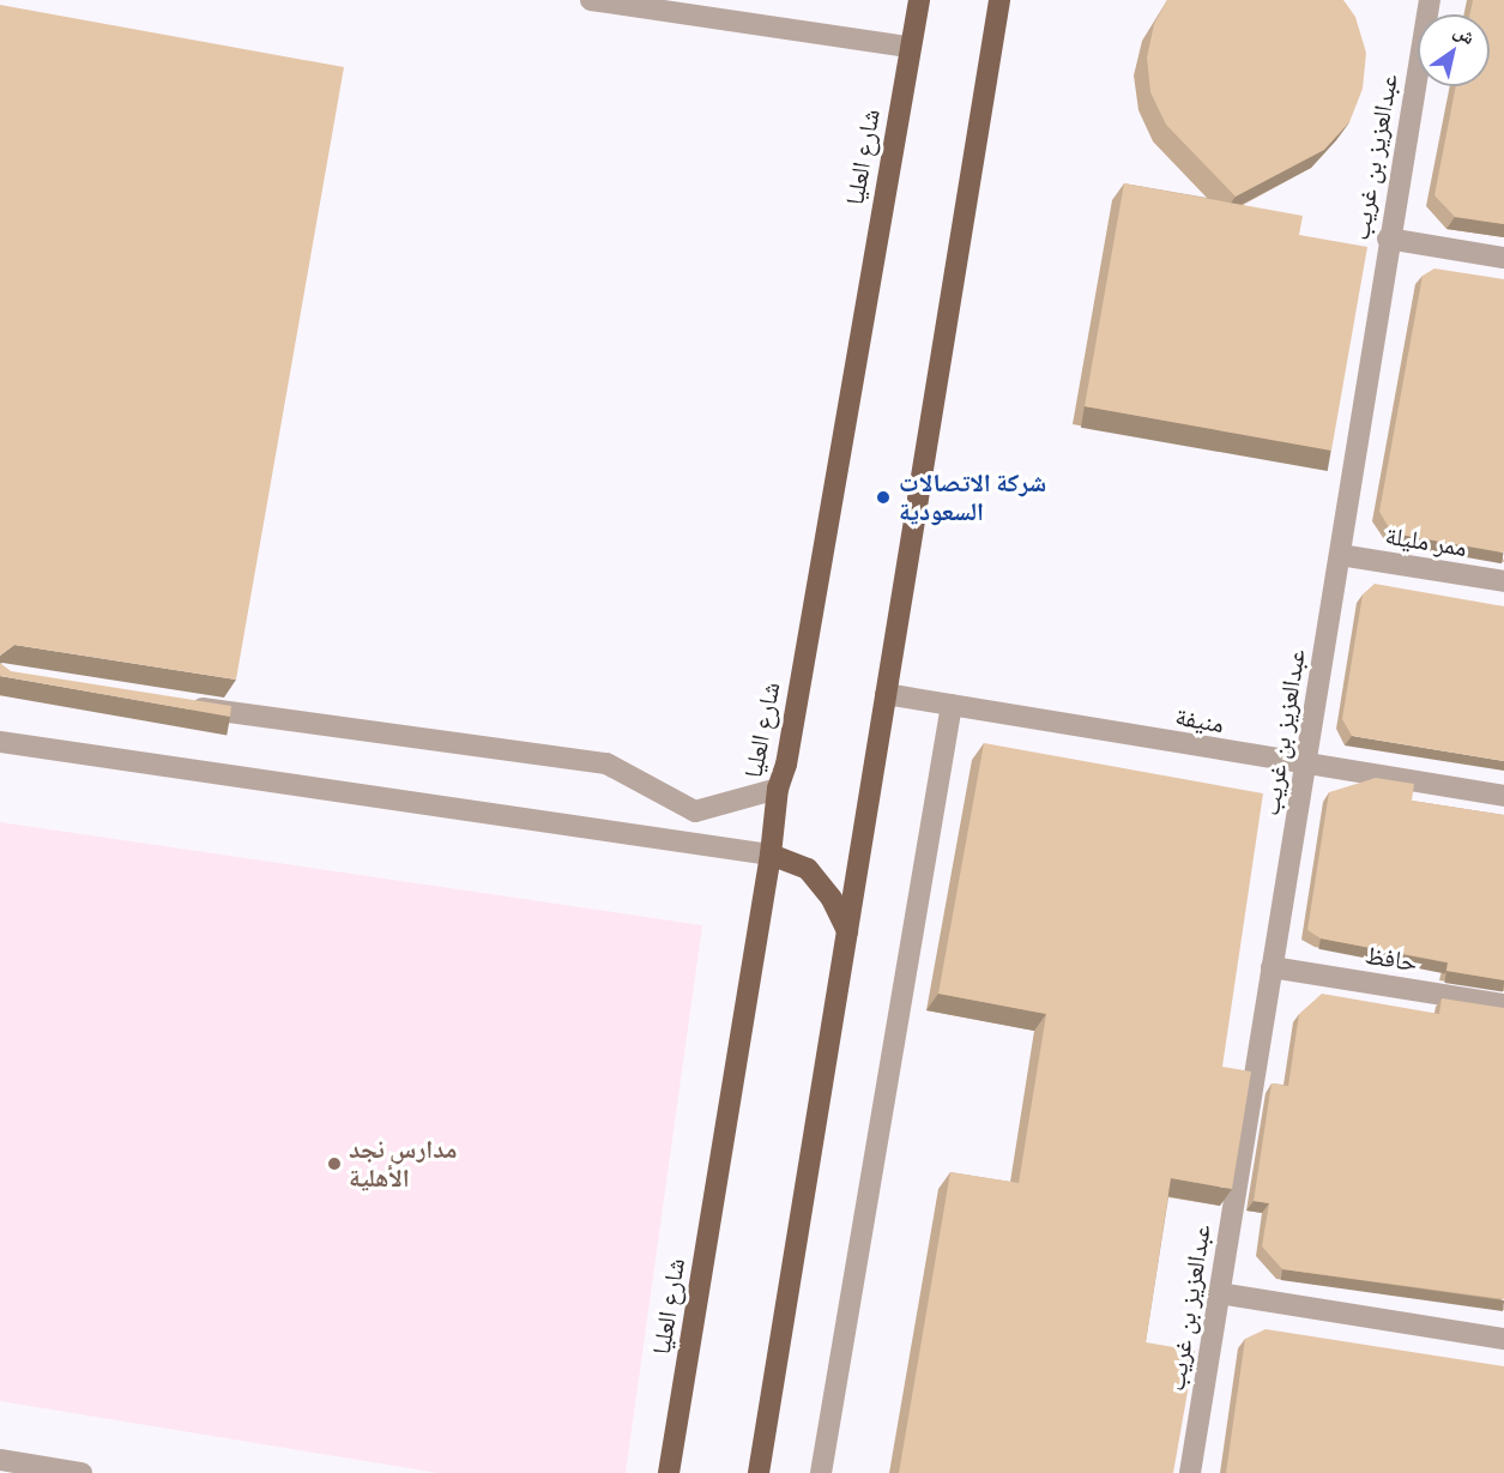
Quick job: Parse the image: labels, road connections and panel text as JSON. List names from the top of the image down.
{
  "streets": {
    "main road": ["شارع العليا"],
    "street": [
      "عبدالعزيز بن غريب",
      "ممر مليلة",
      "منيفة",
      "حافظ"
    ]
  },
  "crossings": [
    ["عبدالعزيز بن غريب", "ممر مليلة"],
    ["عبدالعزيز بن غريب", "منيفة"],
    ["عبدالعزيز بن غريب", "حافظ"]
  ],
  "places": ["شركة الاتصالات السعودية", "مدارس نجد الأهلية"],
  "north": "top right"
}
